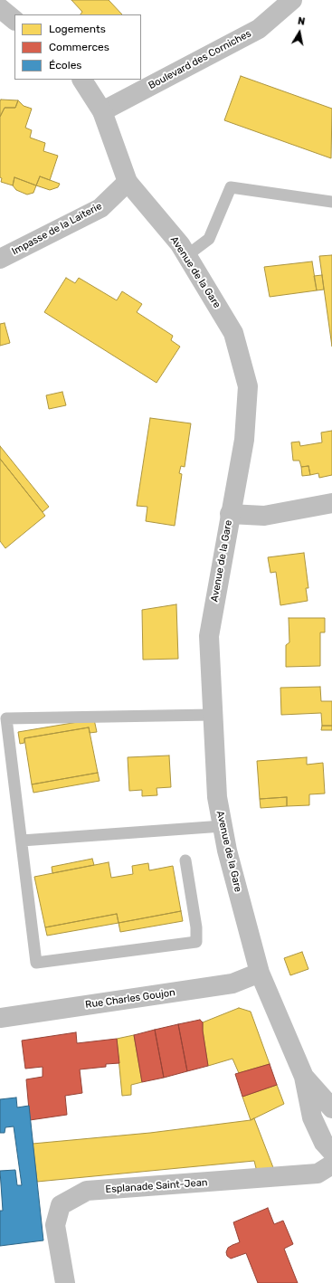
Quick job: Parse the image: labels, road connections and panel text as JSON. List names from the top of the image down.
{
  "streets": {
    "street": [
      "Boulevard des Corniches",
      "Impasse de la Laiterie",
      "Avenue de la Gare",
      "Rue Charles Goujon",
      "Esplanade Saint-Jean"
    ]
  },
  "crossings": [
    ["Boulevard des Corniches", "Avenue de la Gare"],
    ["Impasse de la Laiterie", "Avenue de la Gare"],
    ["Avenue de la Gare", "Rue Charles Goujon"]
  ],
  "legend": ["Logements", "Commerces", "Écoles"],
  "north": "top"
}
